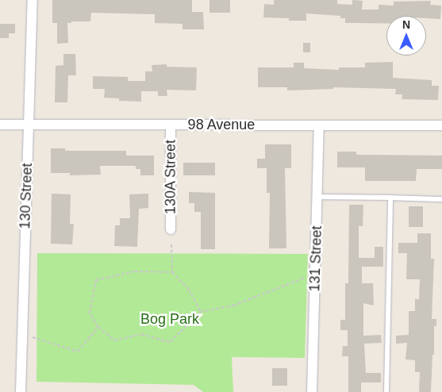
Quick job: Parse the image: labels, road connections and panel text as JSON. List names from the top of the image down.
{
  "streets": {
    "street": [
      "98 Avenue",
      "130A Street",
      "130 Street",
      "131 Street"
    ]
  },
  "crossings": [
    ["98 Avenue", "130A Street"],
    ["98 Avenue", "130 Street"],
    ["98 Avenue", "131 Street"]
  ],
  "parks": ["Bog Park"],
  "north": "top"
}
